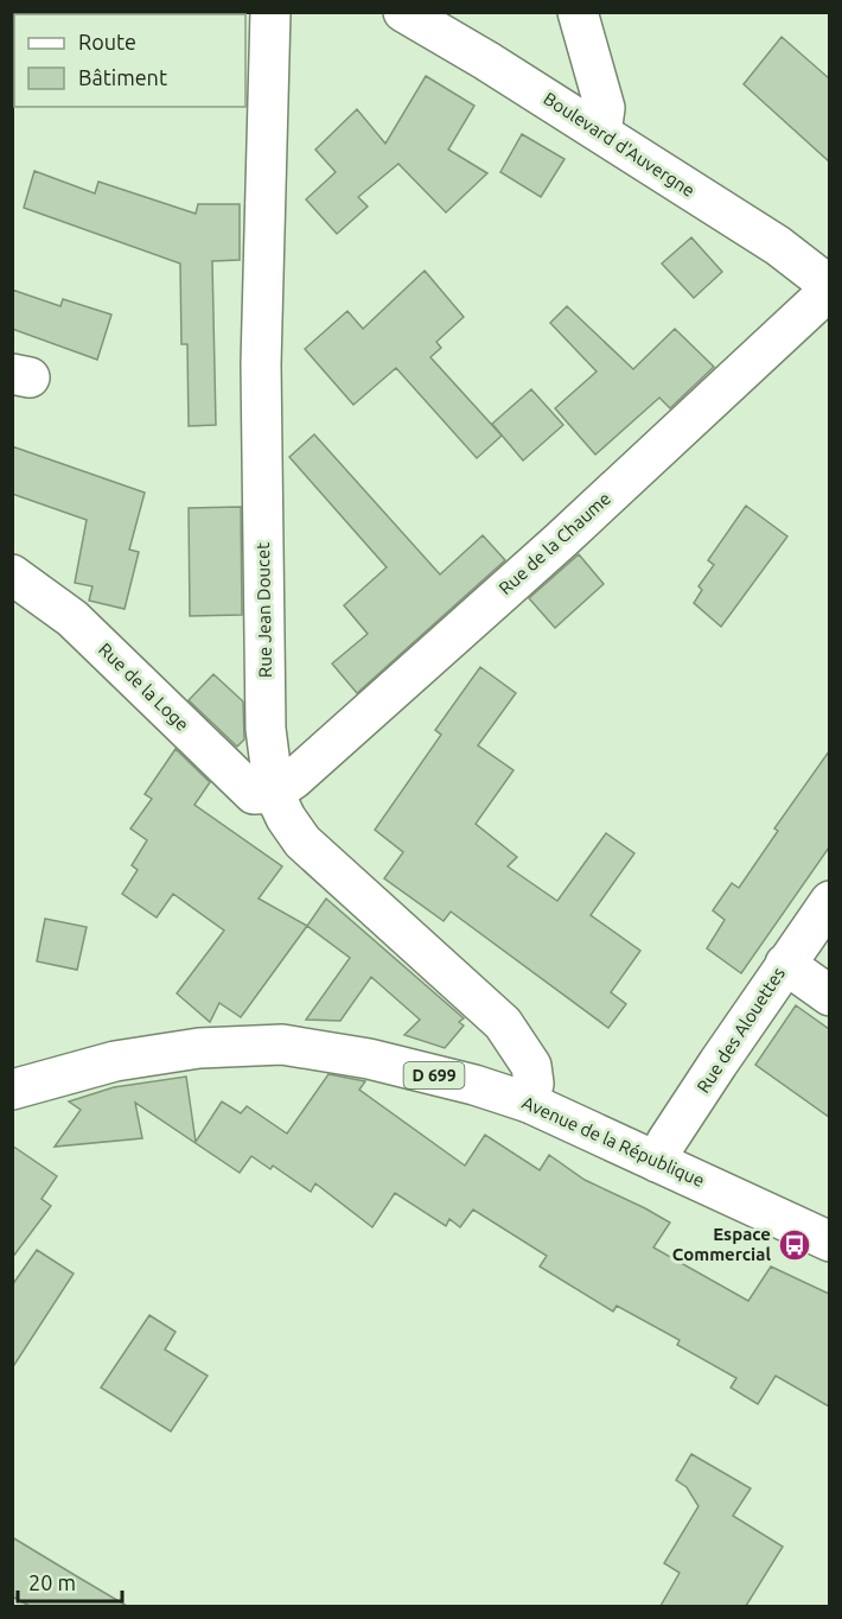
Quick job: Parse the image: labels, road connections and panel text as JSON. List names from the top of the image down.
{
  "streets": {
    "street": [
      "Boulevard d'Auvergne",
      "Rue de la Chaume",
      "Rue Jean Doucet",
      "Rue de la Loge",
      "Rue des Alouettes",
      "D 699",
      "Avenue de la République"
    ]
  },
  "crossings": [
    ["Boulevard d'Auvergne", "Rue de la Chaume"],
    ["Rue de la Chaume", "Rue Jean Doucet"],
    ["Rue de la Chaume", "Rue de la Loge"],
    ["Rue Jean Doucet", "Rue de la Loge"],
    ["Rue Jean Doucet", "Avenue de la République"],
    ["Rue des Alouettes", "Avenue de la République"]
  ],
  "places": {
    "bus stop": ["Espace Commercial"]
  },
  "legend": ["Route", "Bâtiment"],
  "scale_bar": "20 m"
}
